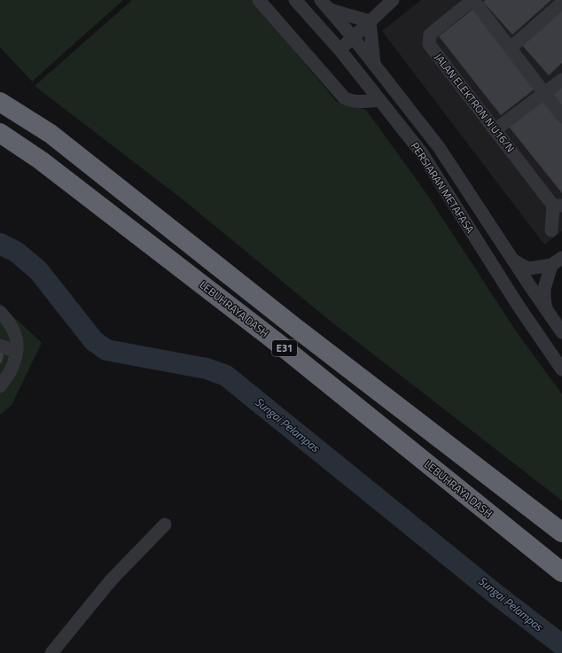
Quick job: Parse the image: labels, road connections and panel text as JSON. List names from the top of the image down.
{
  "streets": {
    "highway": ["LEBUHRAYA DASH", "E31"],
    "street": ["JALAN ELEKTRON N U16/N", "PERSIARAN METAFASA"]
  },
  "water": ["Sungai Pelampas"]
}
